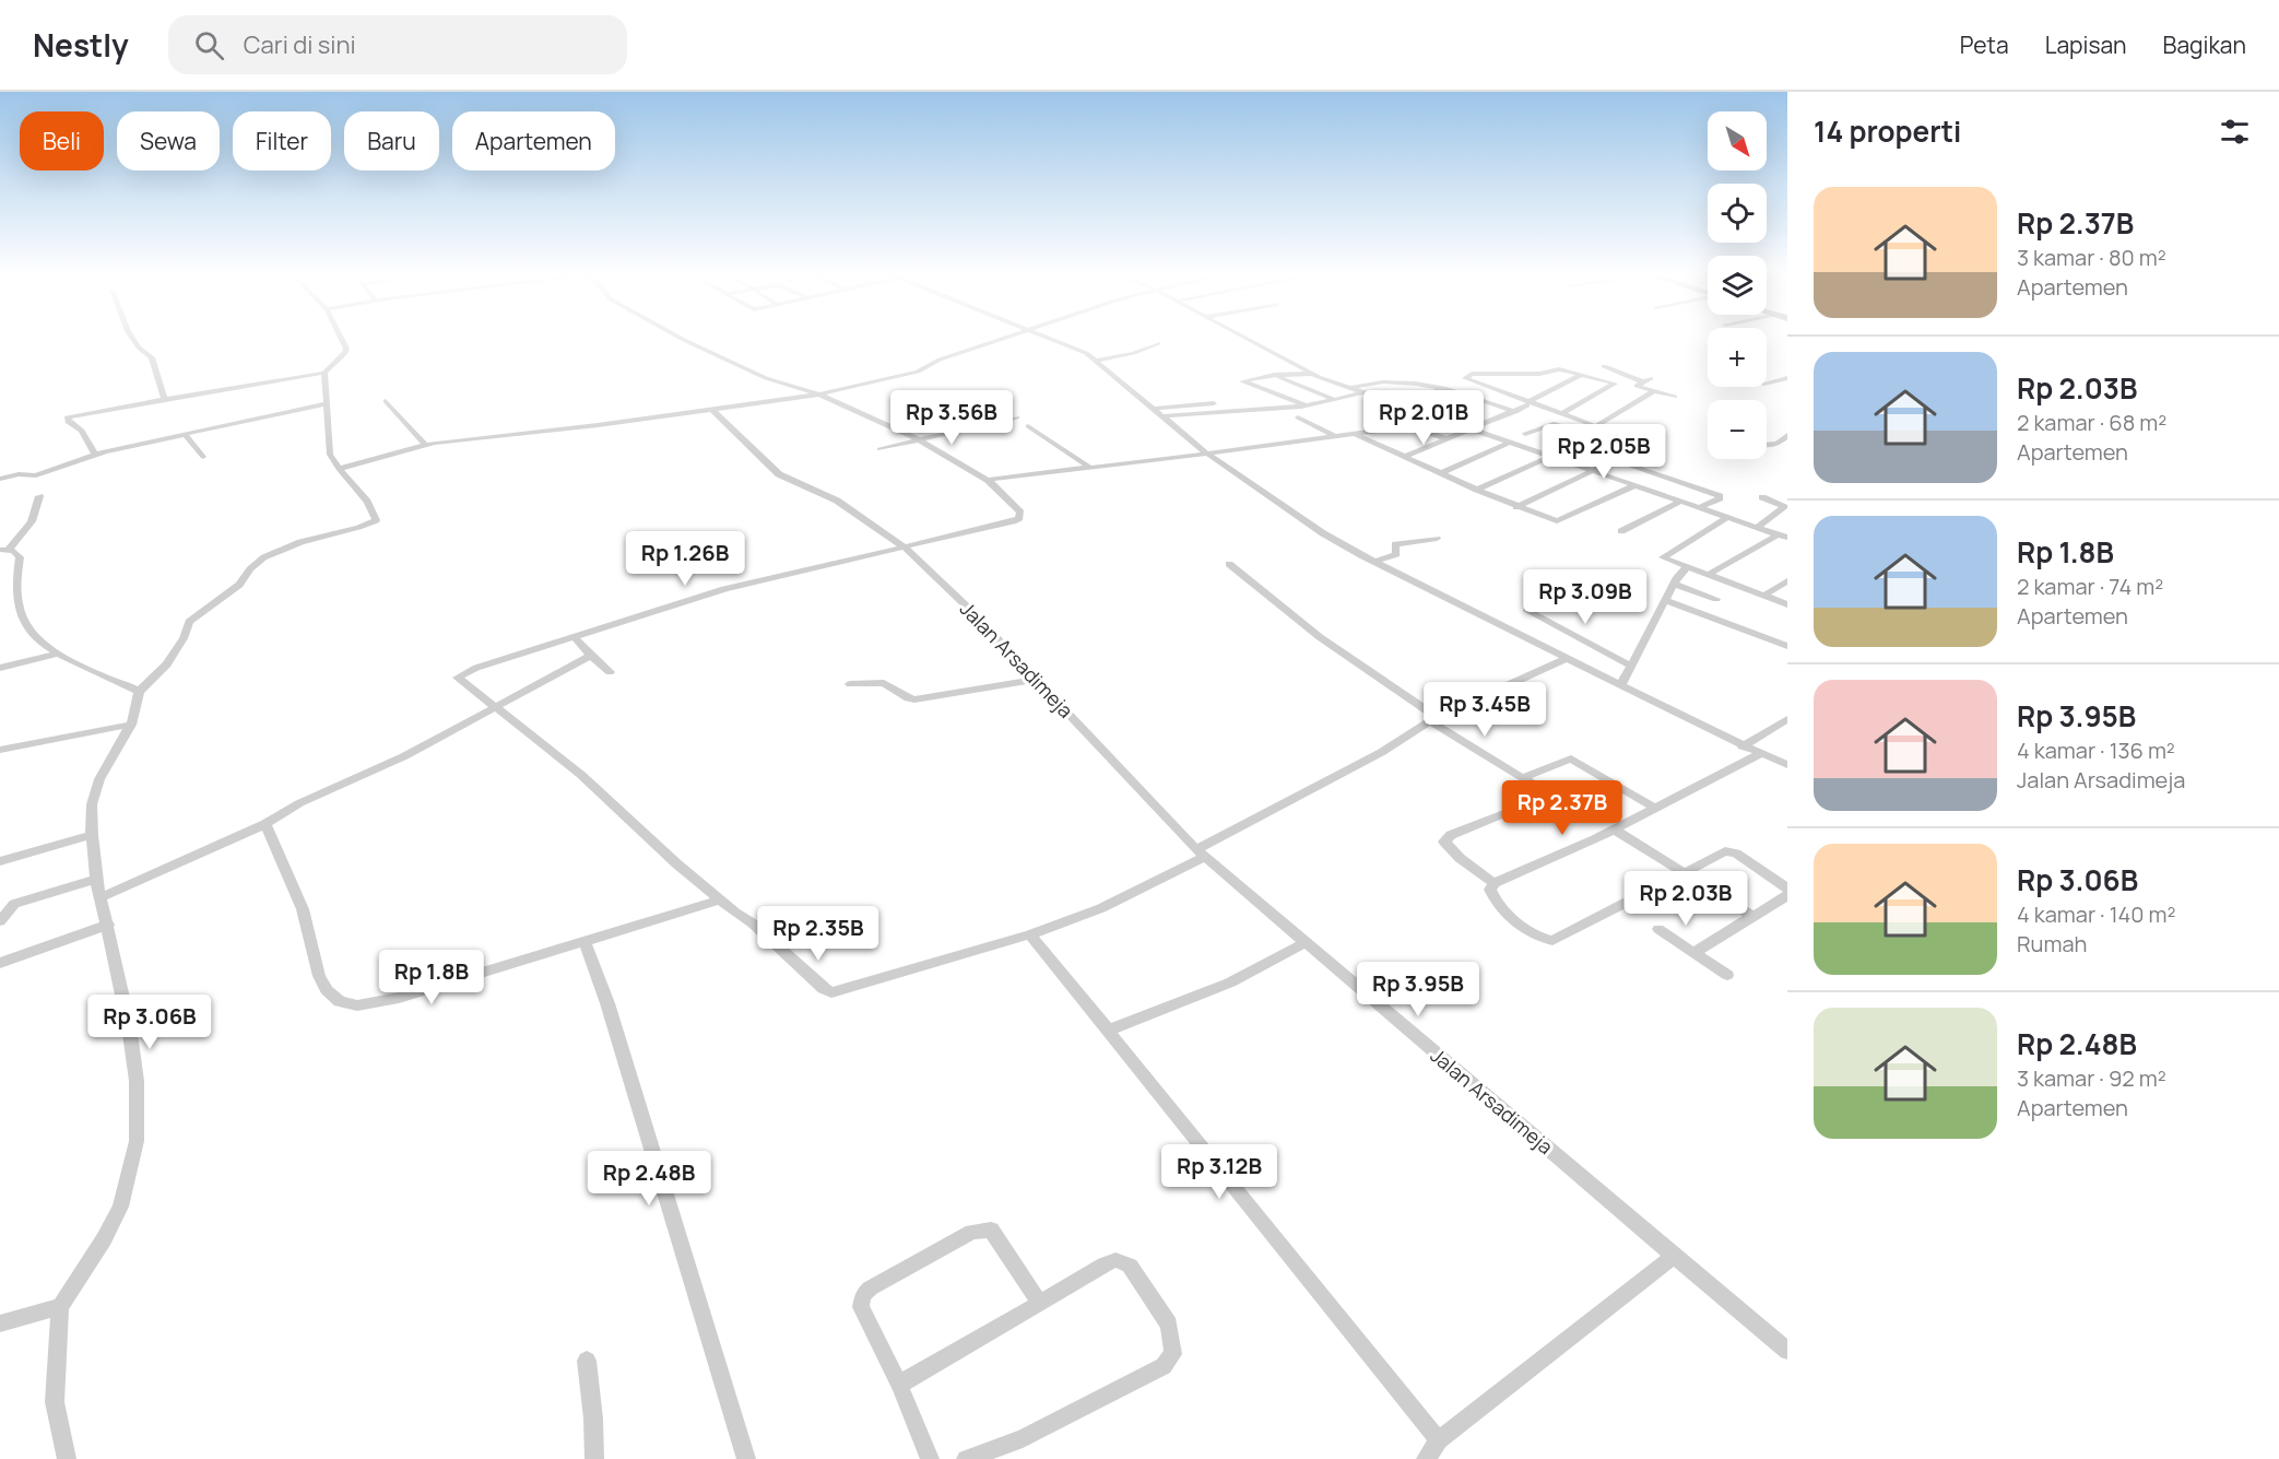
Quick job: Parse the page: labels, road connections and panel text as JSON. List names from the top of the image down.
{
  "streets": {
    "street": ["Jalan Arsadimeja"]
  },
  "north": "bottom right",
  "page": {
    "header": "Nestly",
    "search": "Cari di sini",
    "nav": ["Peta", "Lapisan", "Bagikan"],
    "heading": "14 properti",
    "map_buttons": ["+", "−"],
    "chip": [
      "Beli",
      "Sewa",
      "Filter",
      "Baru",
      "Apartemen"
    ],
    "list": [
      {
        "name": "Rp 2.37B",
        "note": "3 kamar · 80 m² · Apartemen"
      },
      {
        "name": "Rp 2.03B",
        "note": "2 kamar · 68 m² · Apartemen"
      },
      {
        "name": "Rp 1.8B",
        "note": "2 kamar · 74 m² · Apartemen"
      },
      {
        "name": "Rp 3.95B",
        "note": "4 kamar · 136 m² · Jalan Arsadimeja"
      },
      {
        "name": "Rp 3.06B",
        "note": "4 kamar · 140 m² · Rumah"
      },
      {
        "name": "Rp 2.48B",
        "note": "3 kamar · 92 m² · Apartemen"
      }
    ],
    "price": [
      "Rp 3.56B",
      "Rp 2.01B",
      "Rp 2.05B",
      "Rp 1.26B",
      "Rp 3.09B",
      "Rp 3.45B",
      "Rp 2.37B",
      "Rp 2.03B",
      "Rp 2.35B",
      "Rp 1.8B",
      "Rp 3.95B",
      "Rp 3.06B",
      "Rp 3.12B",
      "Rp 2.48B"
    ]
  }
}
